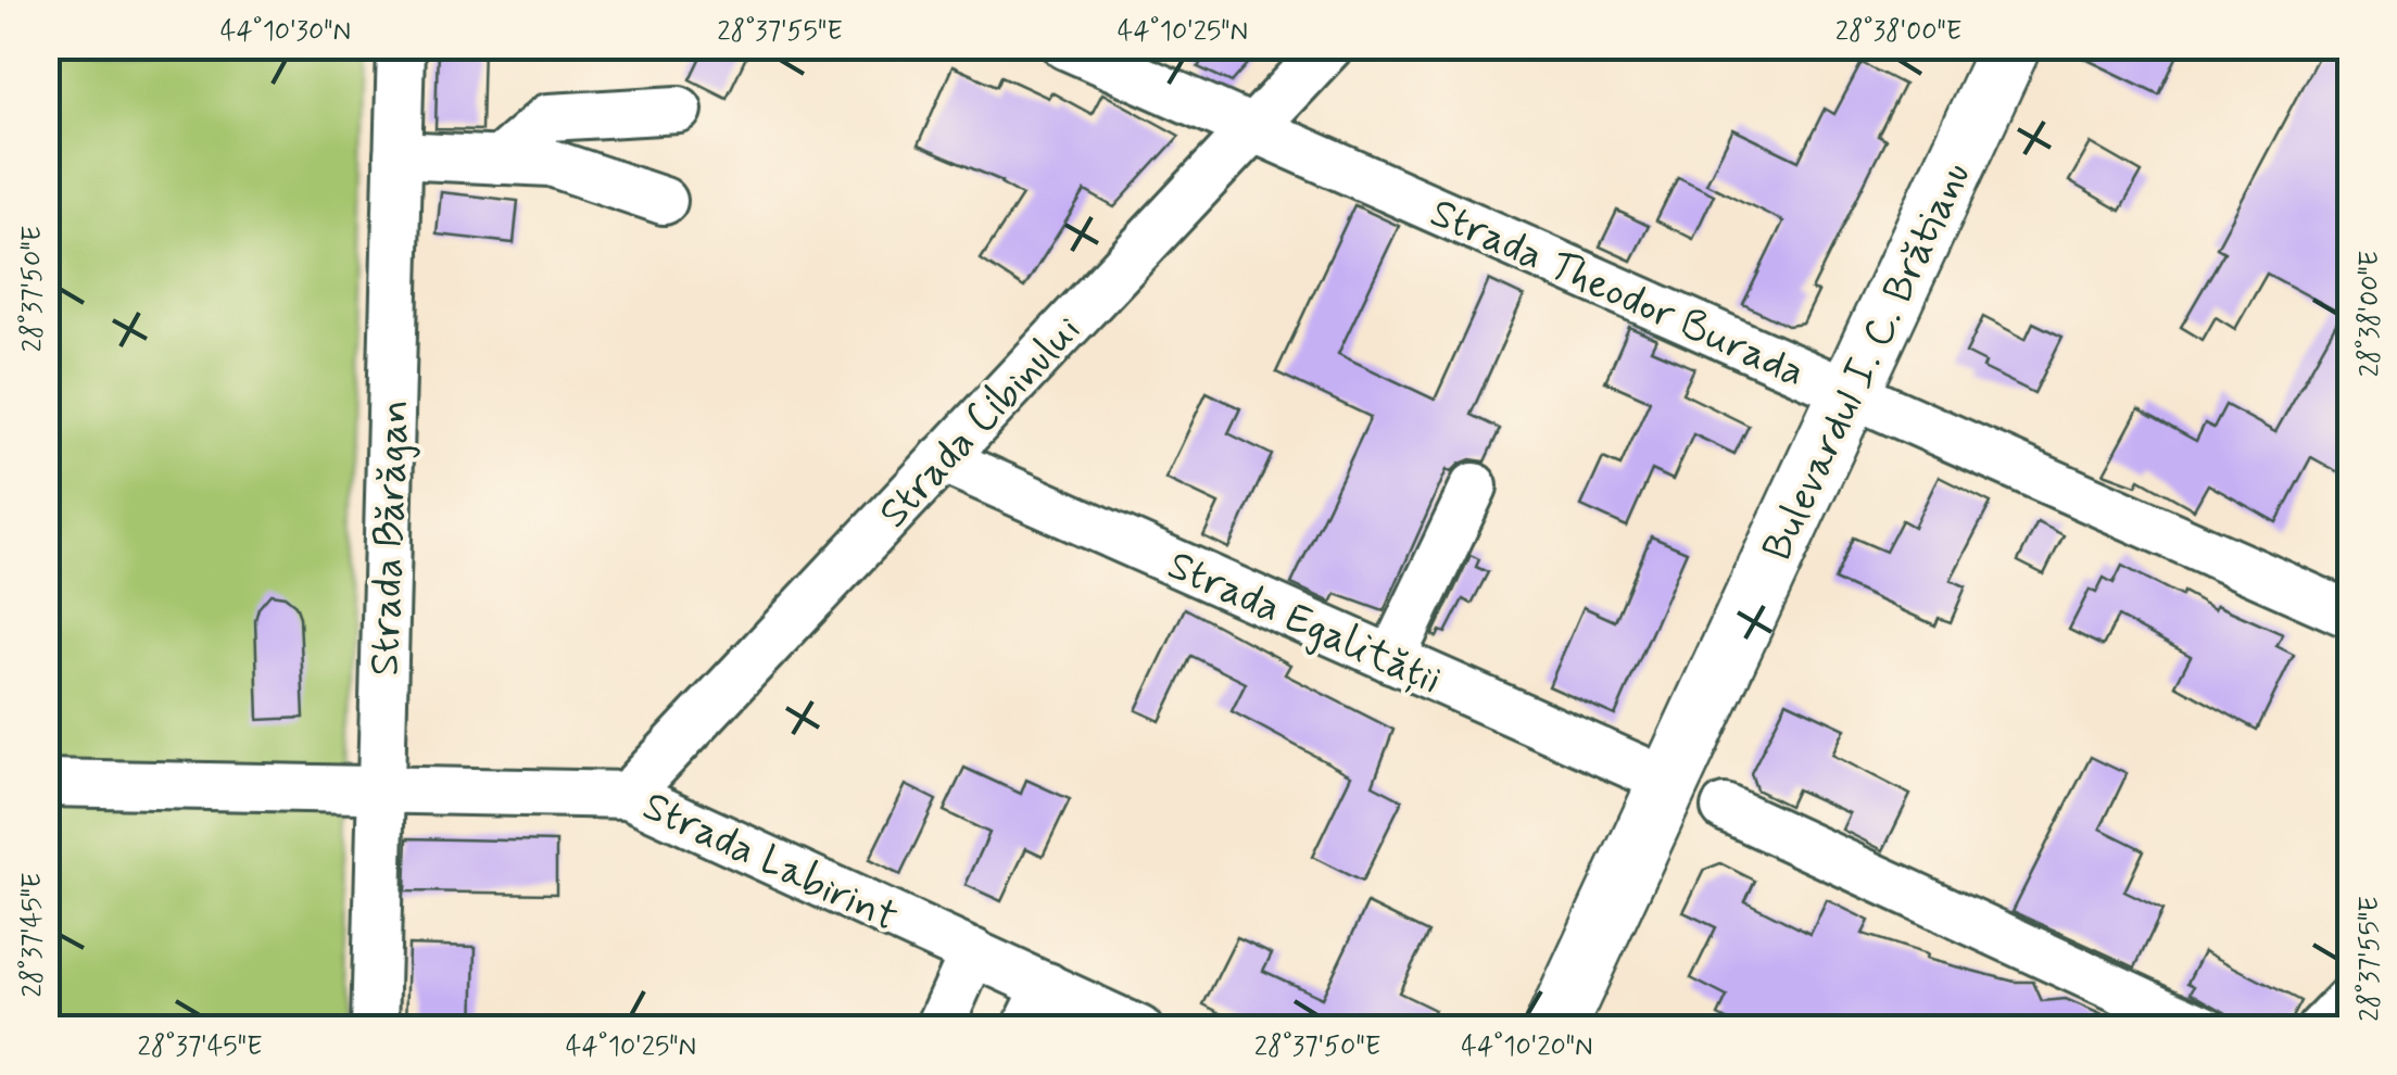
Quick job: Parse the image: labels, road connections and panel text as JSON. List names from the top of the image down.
{
  "streets": {
    "main road": ["Bulevardul I. C. Brătianu"],
    "street": [
      "Strada Theodor Burada",
      "Strada Cibinului",
      "Strada Bărăgan",
      "Strada Egalității",
      "Strada Labirint"
    ]
  },
  "crossings": [
    ["Strada Theodor Burada", "Bulevardul I. C. Brătianu"],
    ["Strada Theodor Burada", "Strada Cibinului"],
    ["Bulevardul I. C. Brătianu", "Strada Egalității"],
    ["Strada Cibinului", "Strada Egalității"],
    ["Strada Cibinului", "Strada Labirint"],
    ["Strada Bărăgan", "Strada Labirint"]
  ],
  "coordinates": [
    "44°10'30\"N",
    "28°37'55\"E",
    "44°10'25\"N",
    "28°38'00\"E",
    "28°37'50\"E",
    "28°37'45\"E",
    "44°10'20\"N"
  ]
}
